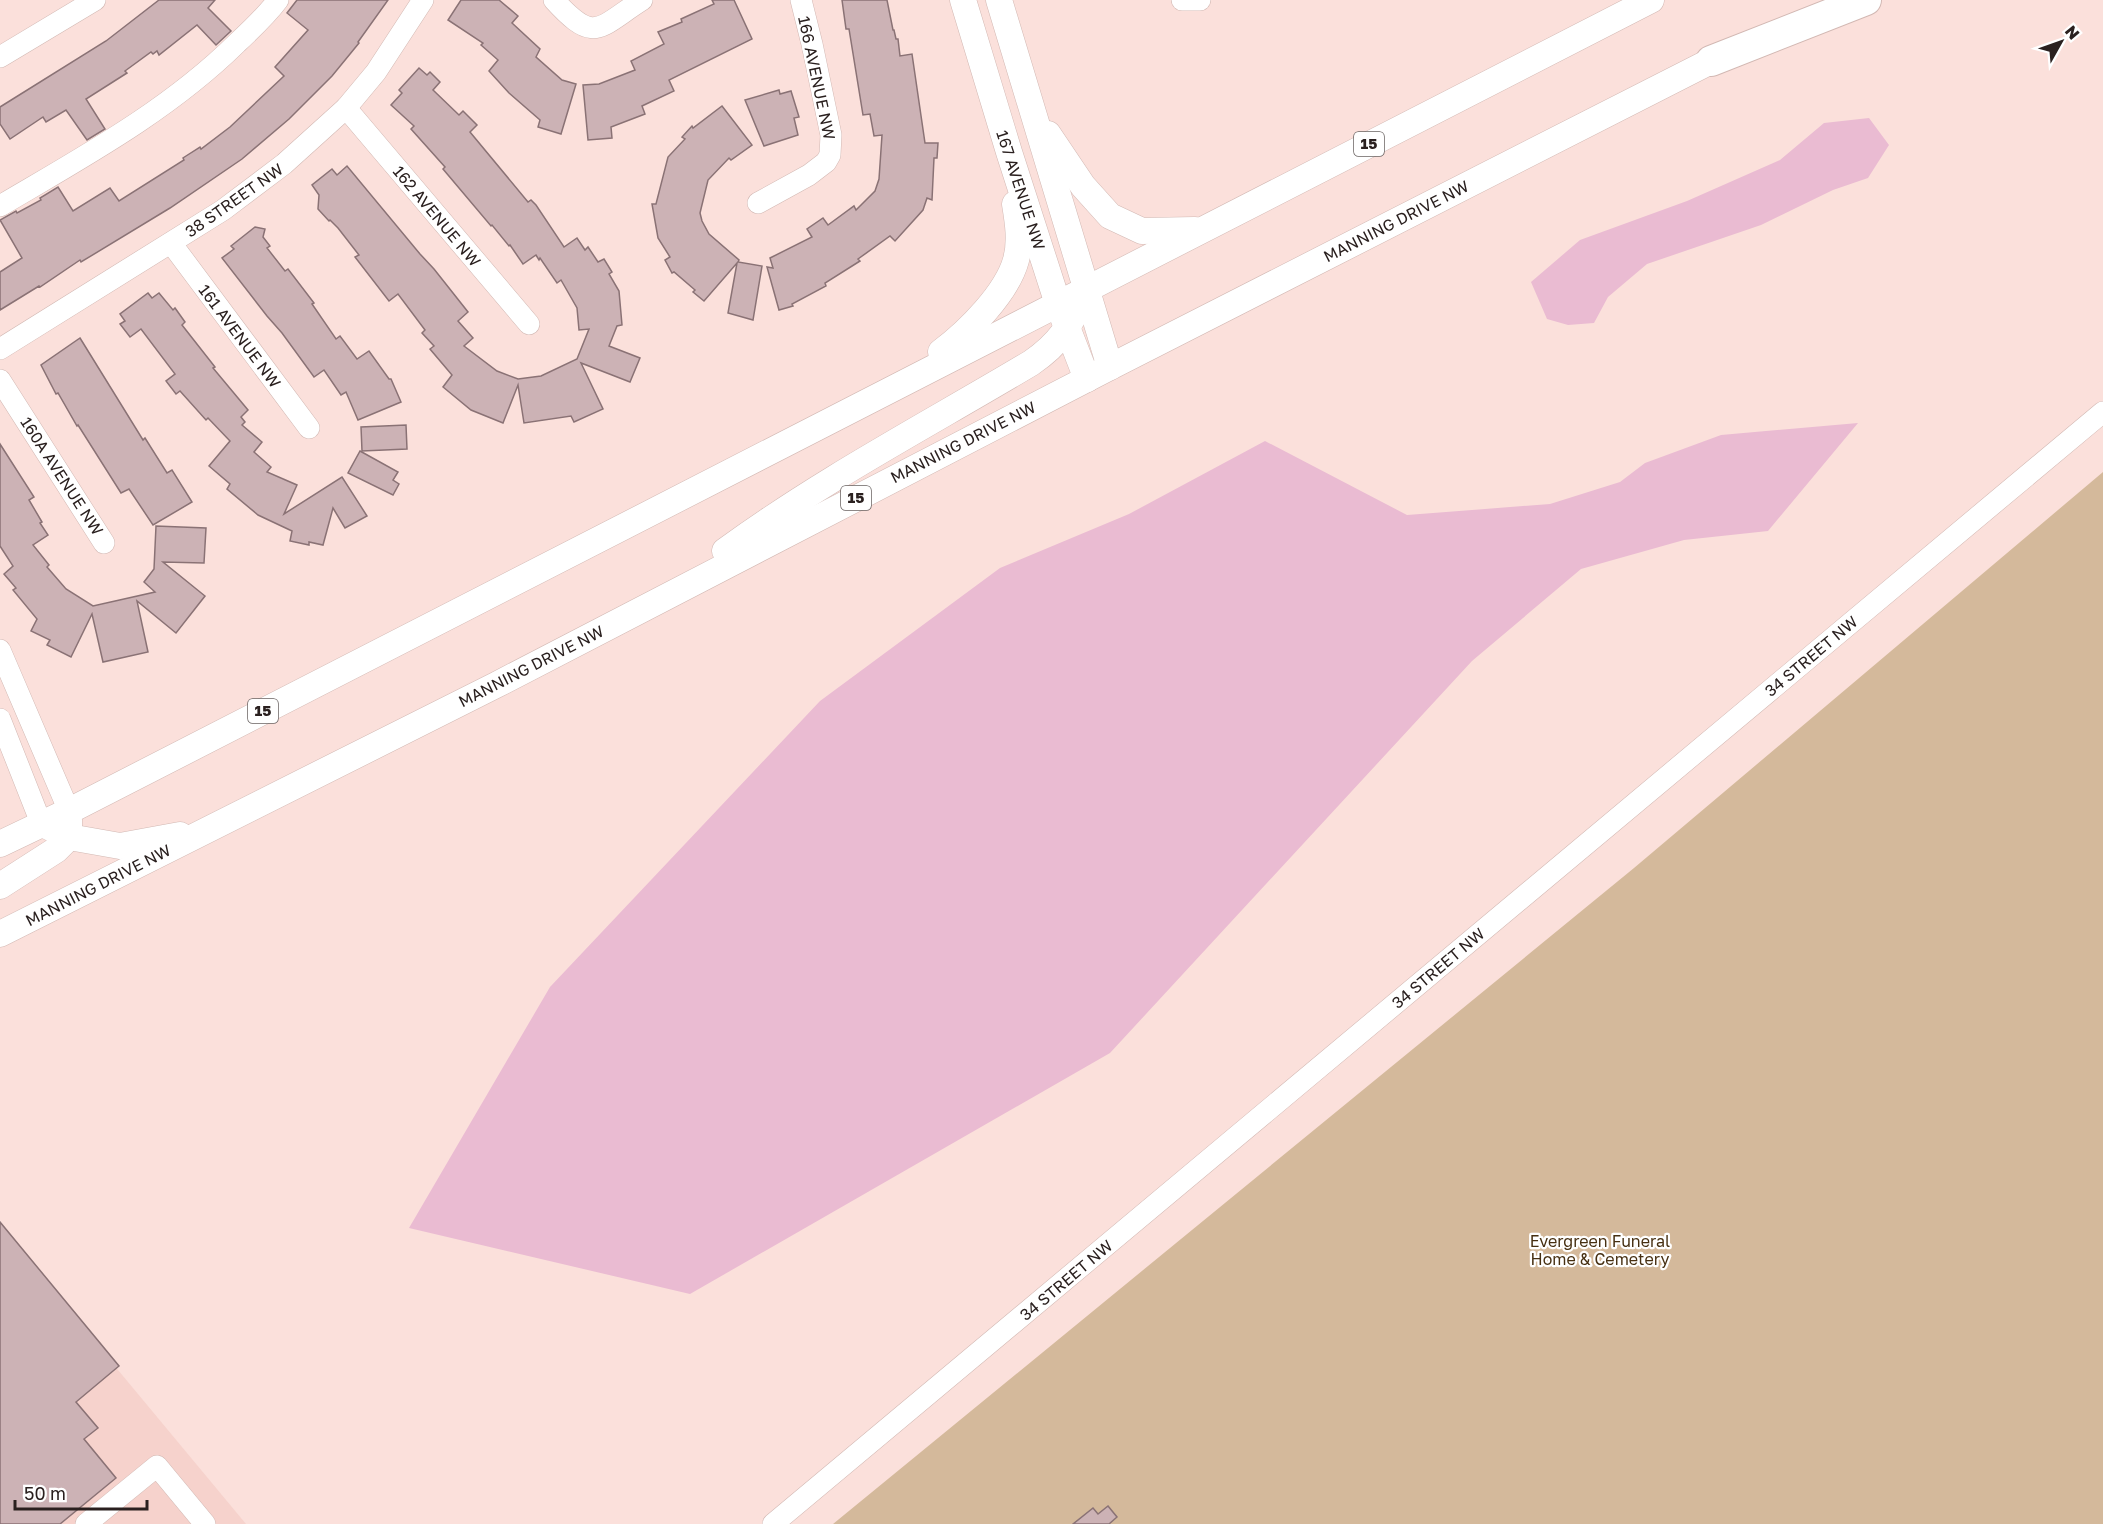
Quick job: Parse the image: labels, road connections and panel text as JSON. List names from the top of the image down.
{
  "streets": {
    "highway": ["15", "MANNING DRIVE NW"],
    "main road": ["167 AVENUE NW"],
    "street": [
      "166 AVENUE NW",
      "38 STREET NW",
      "162 AVENUE NW",
      "161 AVENUE NW",
      "160A AVENUE NW",
      "34 STREET NW"
    ]
  },
  "crossings": [
    ["15", "167 AVENUE NW"],
    ["167 AVENUE NW", "MANNING DRIVE NW"],
    ["38 STREET NW", "162 AVENUE NW"],
    ["38 STREET NW", "161 AVENUE NW"]
  ],
  "parks": ["Evergreen Funeral Home & Cemetery"],
  "scale_bar": "50 m",
  "north": "top right"
}
